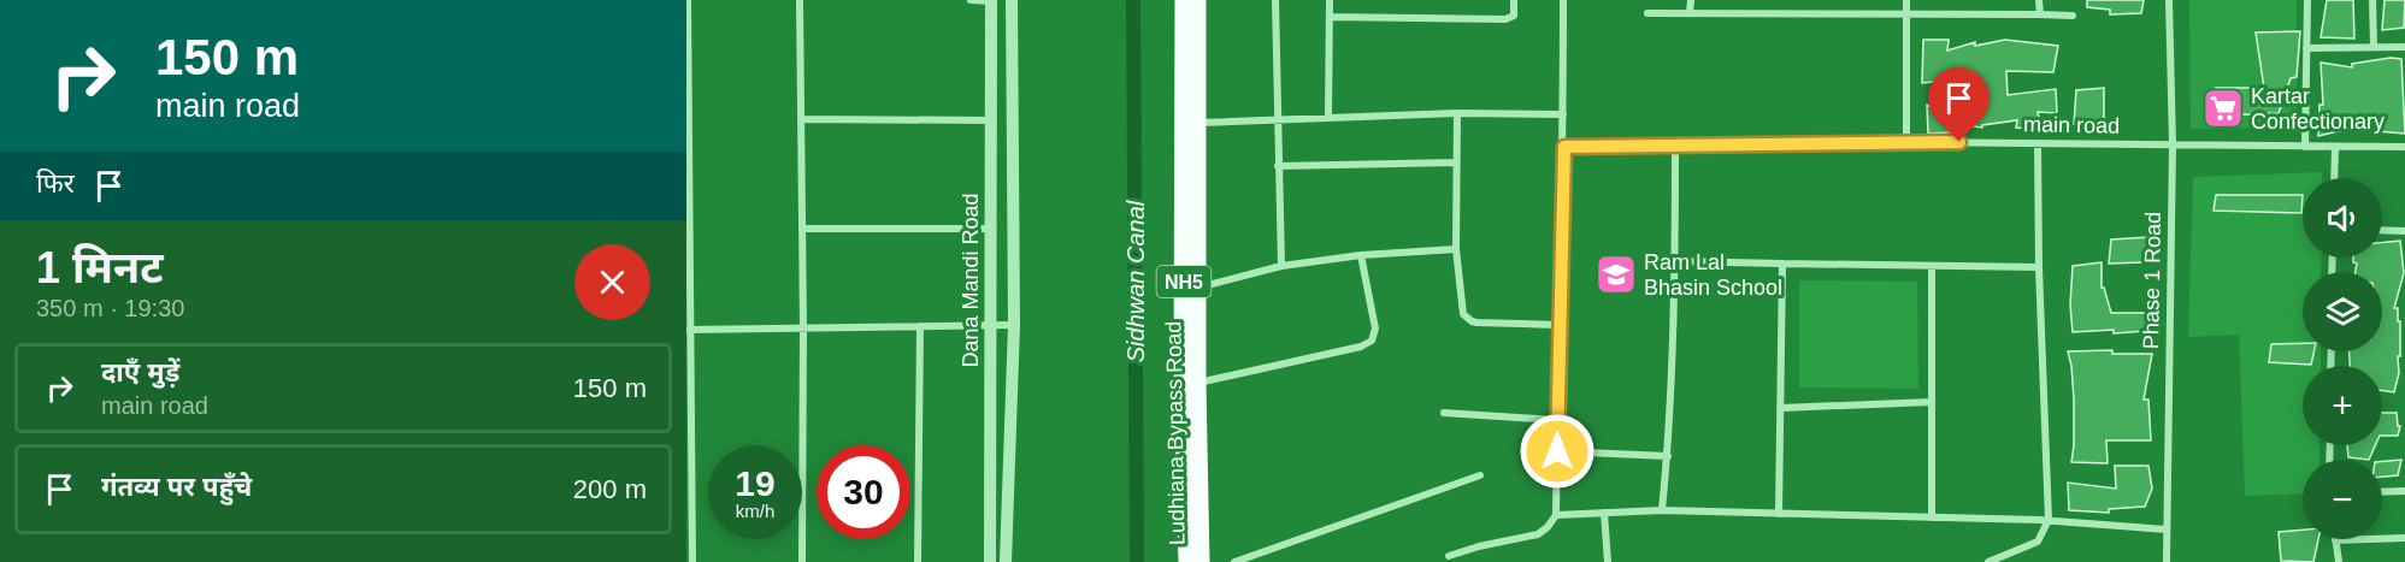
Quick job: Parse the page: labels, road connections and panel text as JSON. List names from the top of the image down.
{
  "streets": {
    "highway": ["NH5", "Ludhiana Bypass Road"],
    "street": ["main road", "Dana Mandi Road", "Phase 1 Road"]
  },
  "crossings": [
    ["main road", "Phase 1 Road"]
  ],
  "water": ["Sidhwan Canal"],
  "places": {
    "supermarket": ["Kartar Confectionary"],
    "school or university": ["Ram Lal Bhasin School"]
  },
  "page": {
    "turn": ["150 m", "main road"],
    "then": "फिर",
    "map_buttons": ["+", "−"],
    "heading": ["1 मिनट", "350 m · 19:30"],
    "list": [
      {
        "name": "दाएँ मुड़ें",
        "note": "main road",
        "value": "150 m"
      },
      {
        "name": "गंतव्य पर पहुँचे",
        "value": "200 m"
      }
    ],
    "speed": "19 km/h",
    "limit": "30"
  }
}
